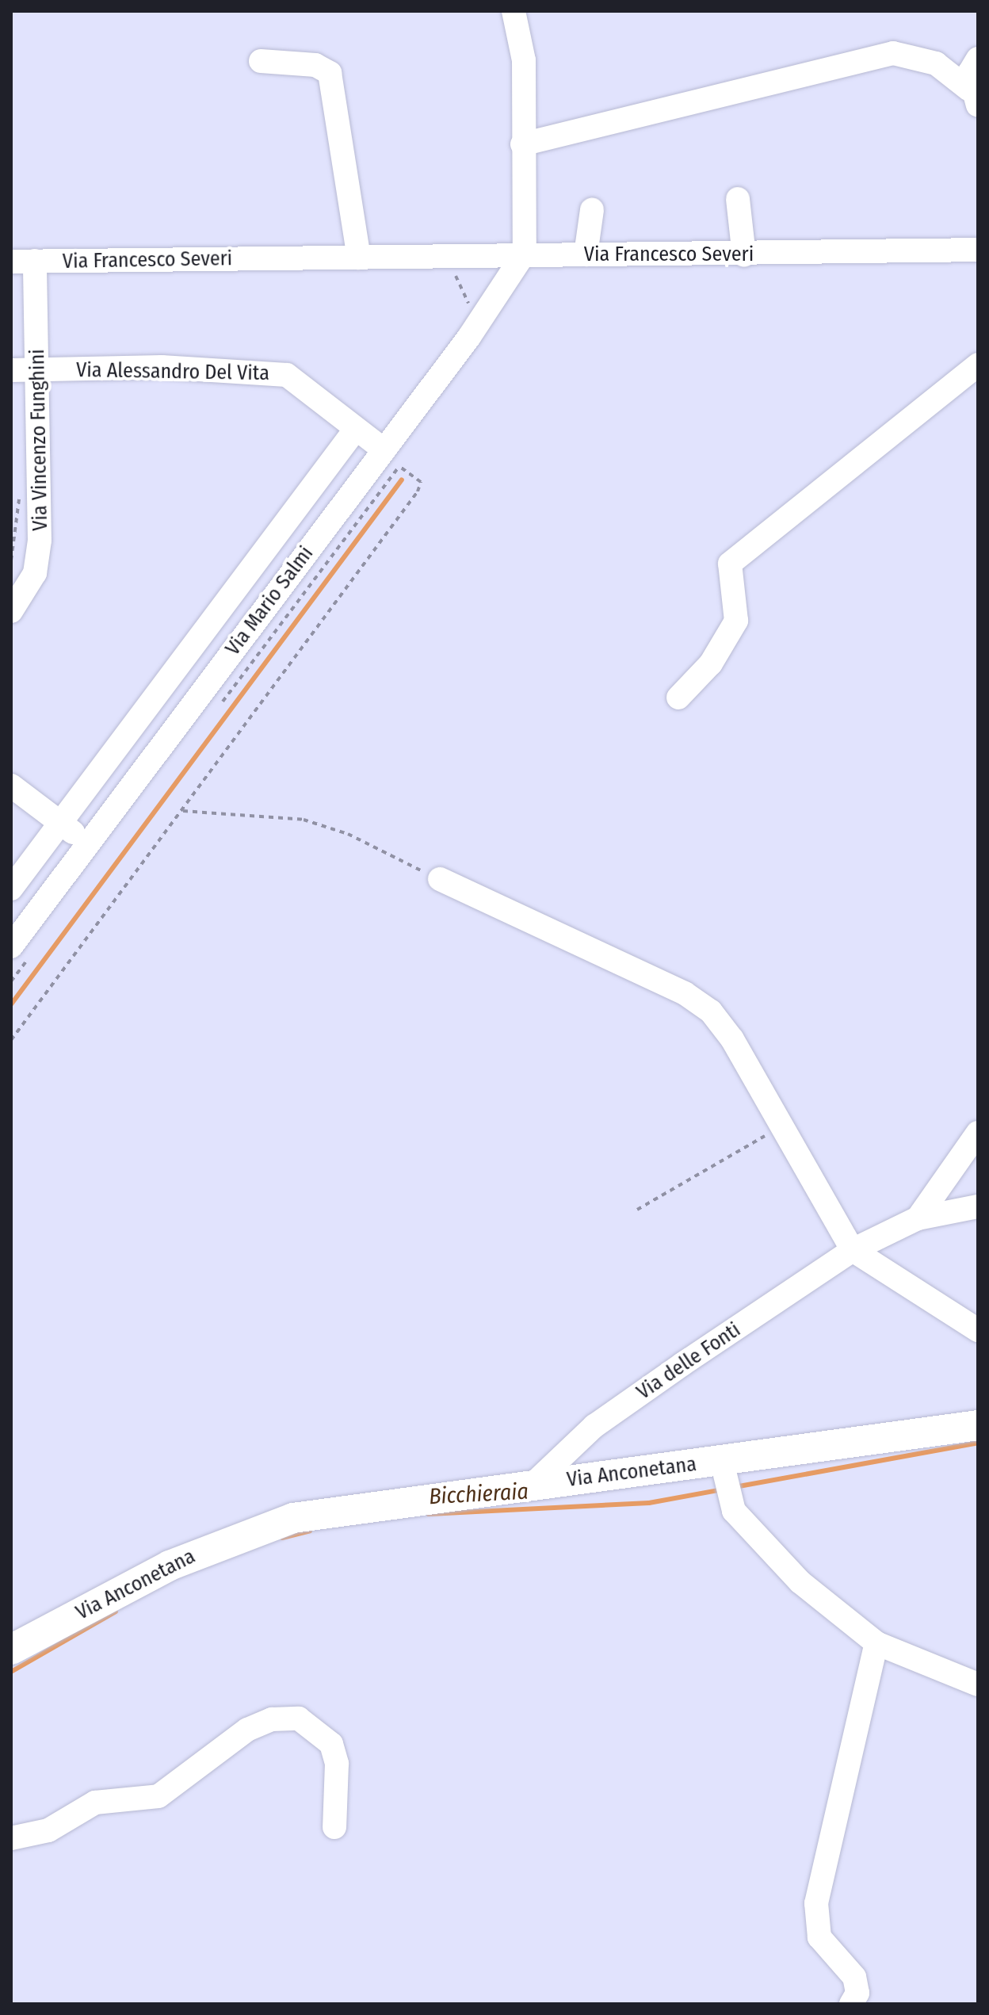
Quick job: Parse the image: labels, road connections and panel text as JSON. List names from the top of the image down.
{
  "streets": {
    "main road": ["Via Anconetana"],
    "street": [
      "Via Francesco Severi",
      "Via Alessandro Del Vita",
      "Via Vincenzo Funghini",
      "Via Mario Salmi",
      "Via delle Fonti"
    ]
  },
  "crossings": [
    ["Via Francesco Severi", "Via Vincenzo Funghini"],
    ["Via Francesco Severi", "Via Mario Salmi"],
    ["Via Alessandro Del Vita", "Via Vincenzo Funghini"],
    ["Via Alessandro Del Vita", "Via Mario Salmi"],
    ["Via delle Fonti", "Via Anconetana"]
  ],
  "water": ["Bicchieraia"]
}
